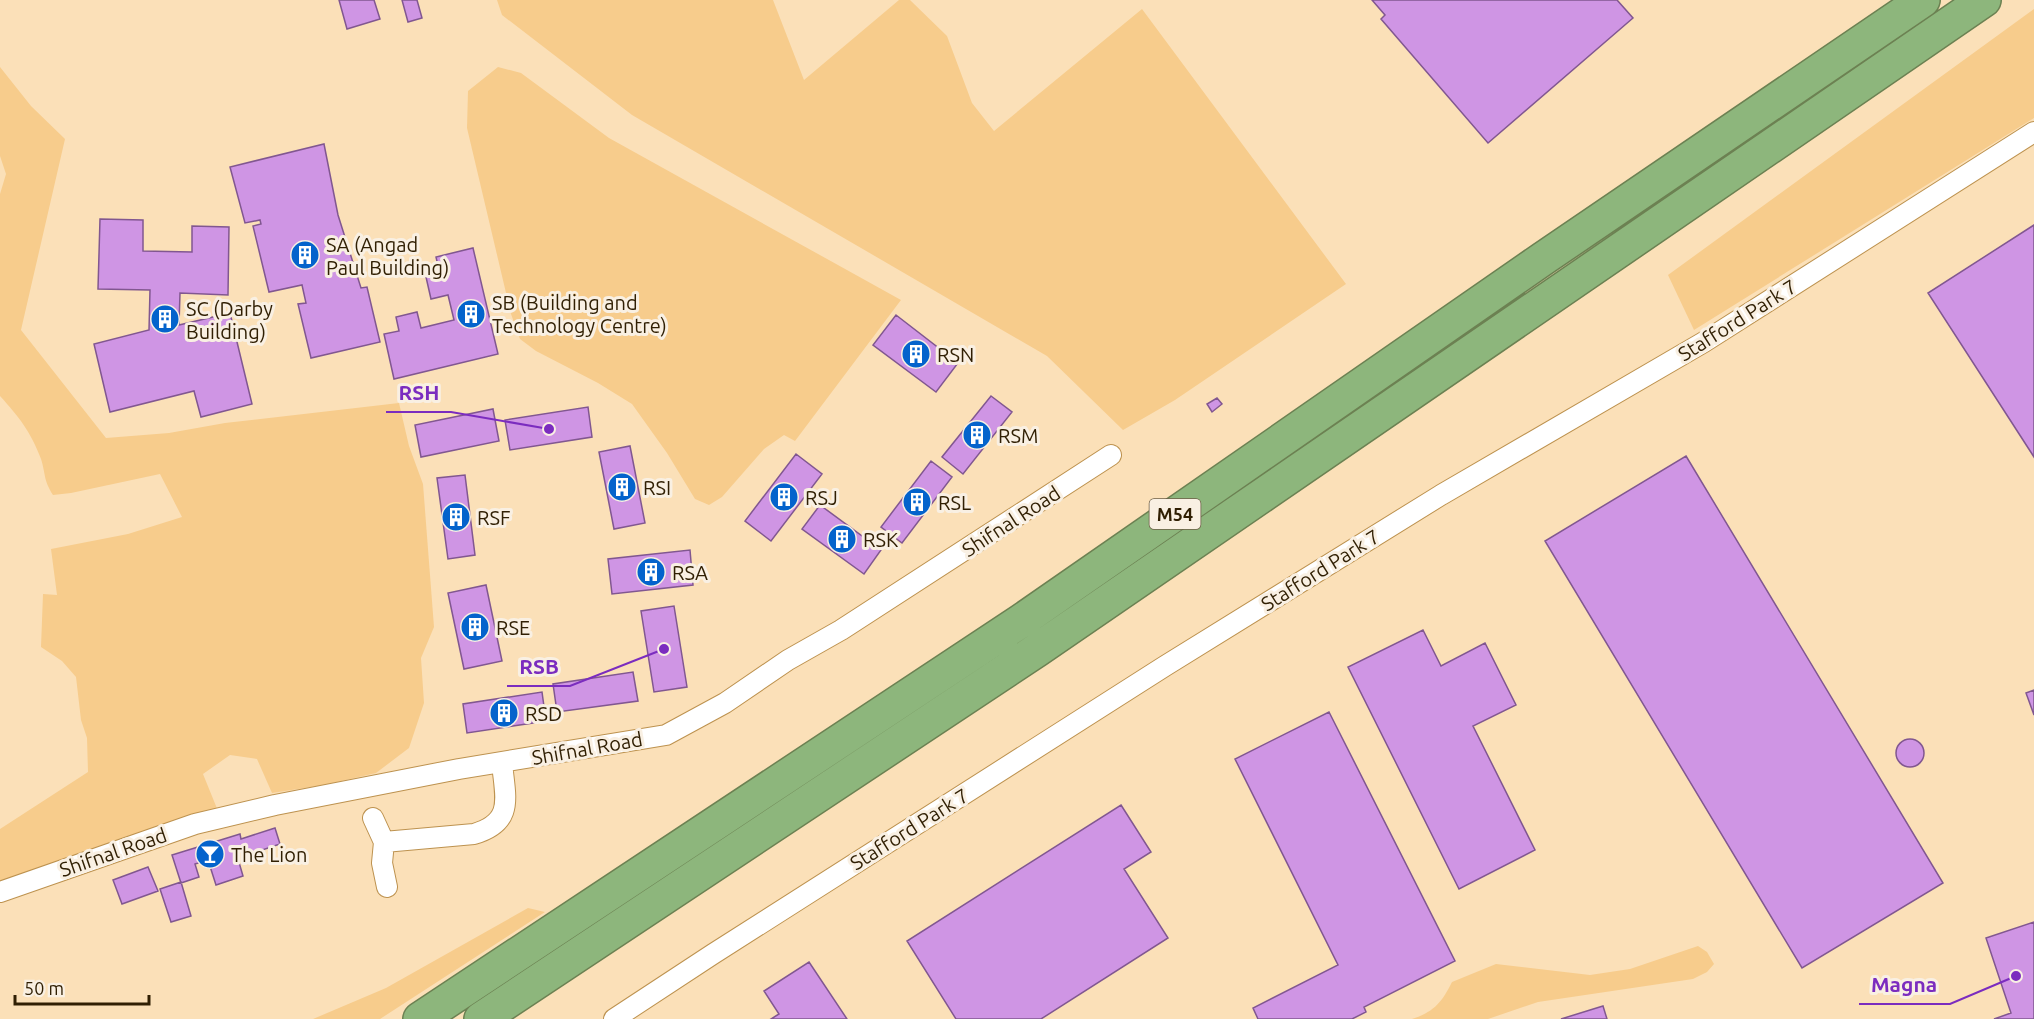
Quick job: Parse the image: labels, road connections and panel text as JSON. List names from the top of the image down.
{
  "streets": {
    "highway": ["M54"],
    "street": ["Stafford Park 7", "Shifnal Road"]
  },
  "places": {
    "building": [
      "SA (Angad Paul Building)",
      "SB (Building and Technology Centre)",
      "SC (Darby Building)",
      "RSN",
      "RSM",
      "RSI",
      "RSJ",
      "RSL",
      "RSF",
      "RSK",
      "RSA",
      "RSE",
      "RSD"
    ],
    "other": ["RSH", "RSB", "Magna"],
    "bar": ["The Lion"]
  },
  "scale_bar": "50 m"
}
